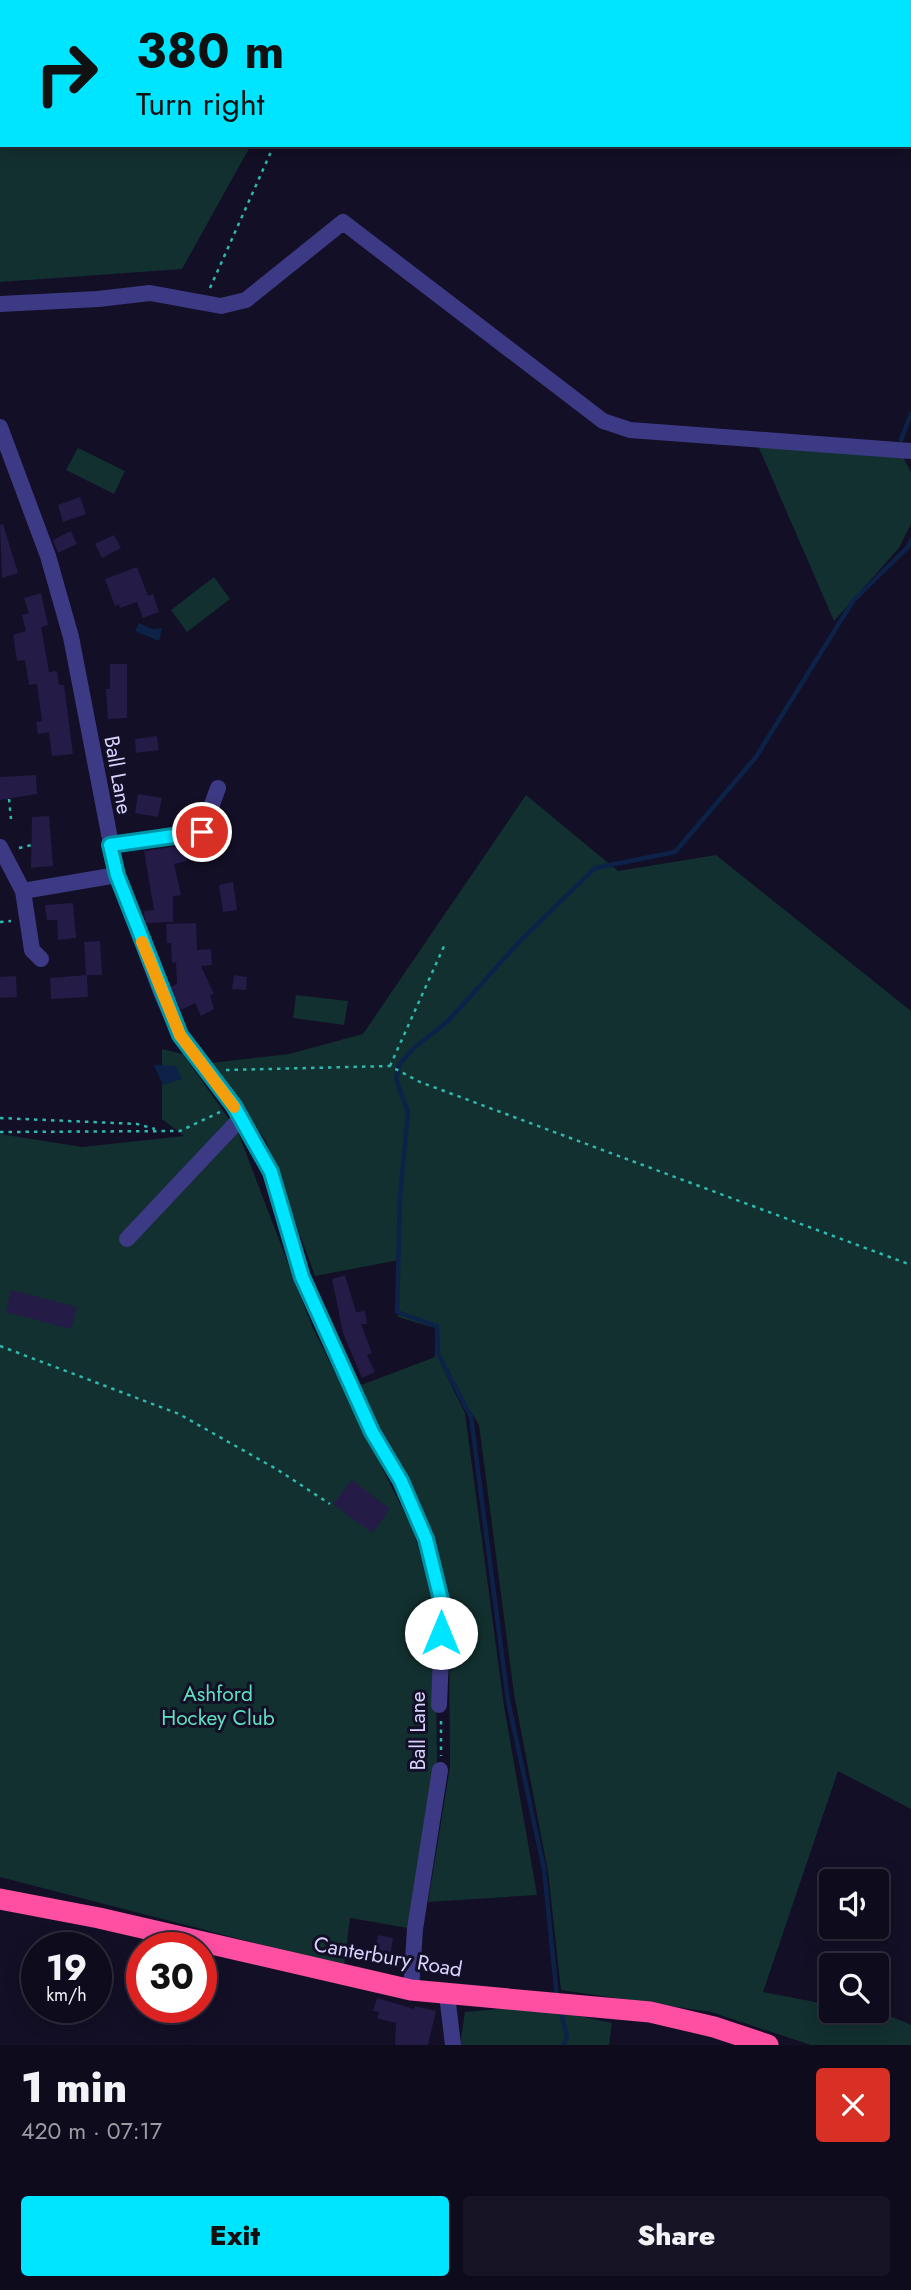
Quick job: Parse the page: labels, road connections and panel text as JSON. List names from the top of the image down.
{
  "streets": {
    "highway": ["Canterbury Road"],
    "street": ["Ball Lane"]
  },
  "crossings": [
    ["Ball Lane", "Canterbury Road"]
  ],
  "parks": ["Ashford Hockey Club"],
  "page": {
    "turn": ["380 m", "Turn right"],
    "speed": "19 km/h",
    "limit": "30",
    "heading": ["1 min", "420 m · 07:17"],
    "buttons": ["Exit", "Share"]
  }
}
